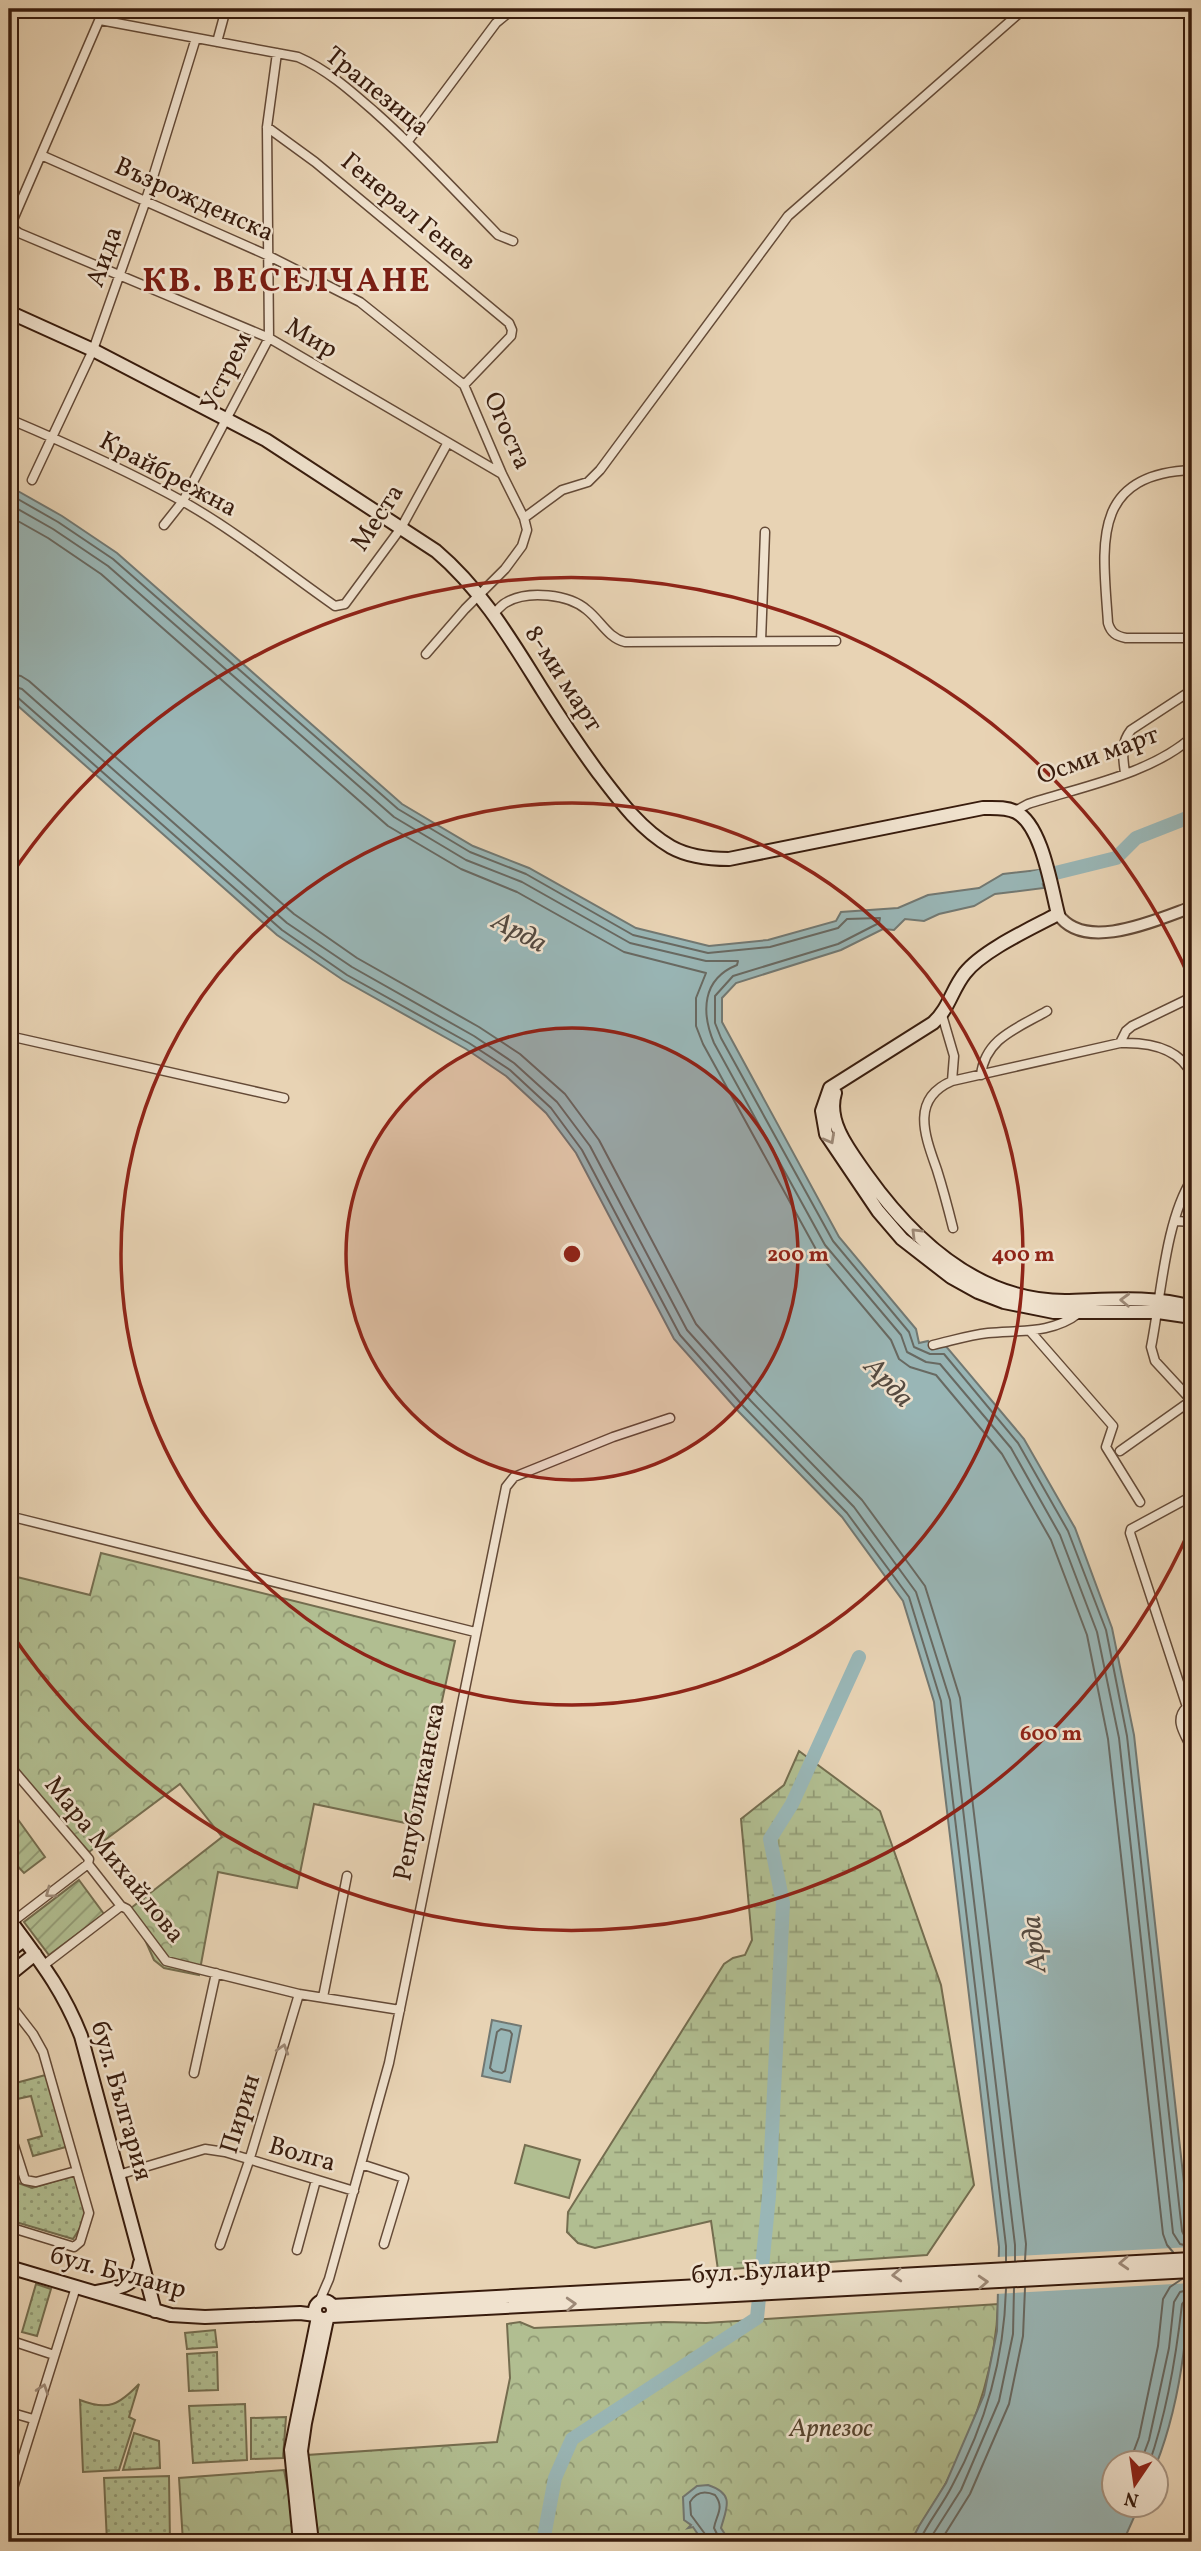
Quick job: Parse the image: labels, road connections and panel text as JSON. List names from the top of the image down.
{
  "streets": {
    "main road": [
      "8-ми март",
      "Републиканска",
      "бул. България",
      "бул. Булаир"
    ],
    "street": [
      "Трапезица",
      "Възрожденска",
      "Генерал Генев",
      "Аида",
      "Мир",
      "Устрем",
      "Огоста",
      "Крайбрежна",
      "Места",
      "Осми март",
      "Мара Михайлова",
      "Пирин",
      "Волга"
    ]
  },
  "crossings": [
    ["Трапезица", "Аида"],
    ["Трапезица", "Устрем"],
    ["Възрожденска", "Аида"],
    ["Възрожденска", "Мир"],
    ["Възрожденска", "Устрем"],
    ["Възрожденска", "Огоста"],
    ["Генерал Генев", "Устрем"],
    ["Генерал Генев", "Огоста"],
    ["Аида", "Мир"],
    ["Аида", "Крайбрежна"],
    ["Аида", "8-ми март"],
    ["Мир", "Устрем"],
    ["Мир", "Огоста"],
    ["Мир", "Места"],
    ["Устрем", "Крайбрежна"],
    ["Устрем", "8-ми март"],
    ["Крайбрежна", "Места"],
    ["Места", "8-ми март"],
    ["8-ми март", "Осми март"],
    ["Републиканска", "Мара Михайлова"],
    ["Републиканска", "Волга"],
    ["Републиканска", "бул. Булаир"],
    ["Мара Михайлова", "Пирин"],
    ["бул. България", "Волга"],
    ["бул. България", "бул. Булаир"],
    ["Пирин", "Волга"]
  ],
  "one_way": ["Пирин"],
  "districts": ["КВ. ВЕСЕЛЧАНЕ"],
  "water": ["Арда"],
  "parks": ["Арпезос"],
  "north": "bottom",
  "rings": ["200 m", "400 m", "600 m"]
}
